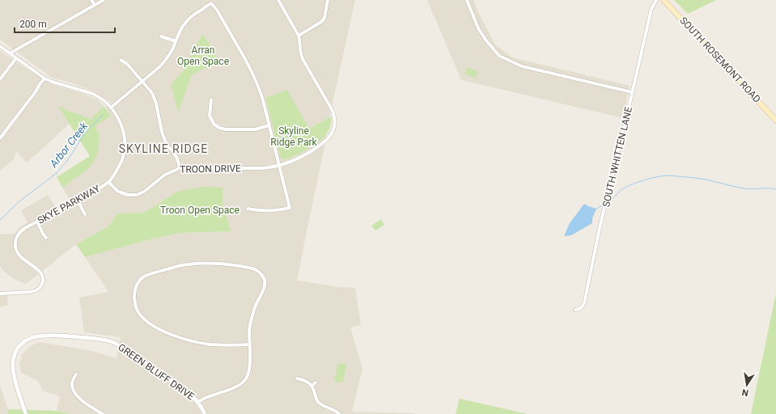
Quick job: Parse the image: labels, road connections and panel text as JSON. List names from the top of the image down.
{
  "streets": {
    "main road": ["SOUTH ROSEMONT ROAD"],
    "street": [
      "SOUTH WHITTEN LANE",
      "TROON DRIVE",
      "SKYE PARKWAY",
      "GREEN BLUFF DRIVE"
    ]
  },
  "crossings": [
    ["TROON DRIVE", "SKYE PARKWAY"]
  ],
  "districts": ["SKYLINE RIDGE"],
  "water": ["Arbor Creek"],
  "parks": ["Arran Open Space", "Skyline Ridge Park", "Troon Open Space"],
  "scale_bar": "200 m",
  "north": "bottom"
}
